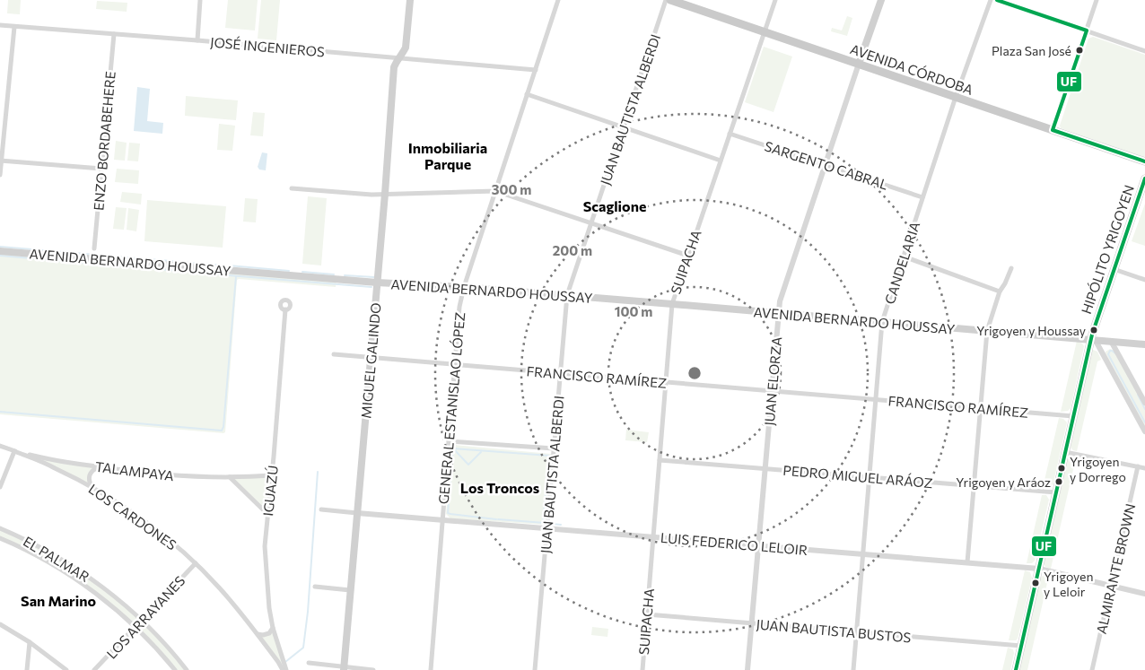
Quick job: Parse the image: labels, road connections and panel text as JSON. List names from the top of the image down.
{
  "streets": {
    "main road": [
      "AVENIDA CÓRDOBA",
      "HIPÓLITO YRIGOYEN",
      "AVENIDA BERNARDO HOUSSAY",
      "MIGUEL GALINDO",
      "JUAN ELORZA"
    ],
    "street": [
      "JOSÉ INGENIEROS",
      "JUAN BAUTISTA ALBERDI",
      "ENZO BORDABEHERE",
      "SARGENTO CABRAL",
      "SUIPACHA",
      "CANDELARIA",
      "FRANCISCO RAMÍREZ",
      "GENERAL ESTANISLAO LÓPEZ",
      "TALAMPAYA",
      "PEDRO MIGUEL ARÁOZ",
      "IGUAZÚ",
      "LOS CARDONES",
      "LUIS FEDERICO LELOIR",
      "EL PALMAR",
      "ALMIRANTE BROWN",
      "LOS ARRAYANES",
      "JUAN BAUTISTA BUSTOS"
    ]
  },
  "crossings": [
    ["JOSÉ INGENIEROS", "ENZO BORDABEHERE"],
    ["JOSÉ INGENIEROS", "MIGUEL GALINDO"],
    ["JOSÉ INGENIEROS", "GENERAL ESTANISLAO LÓPEZ"],
    ["AVENIDA CÓRDOBA", "SUIPACHA"],
    ["AVENIDA CÓRDOBA", "CANDELARIA"],
    ["AVENIDA CÓRDOBA", "JUAN ELORZA"],
    ["JUAN BAUTISTA ALBERDI", "AVENIDA BERNARDO HOUSSAY"],
    ["JUAN BAUTISTA ALBERDI", "FRANCISCO RAMÍREZ"],
    ["JUAN BAUTISTA ALBERDI", "LUIS FEDERICO LELOIR"],
    ["SARGENTO CABRAL", "SUIPACHA"],
    ["SARGENTO CABRAL", "CANDELARIA"],
    ["SARGENTO CABRAL", "JUAN ELORZA"],
    ["HIPÓLITO YRIGOYEN", "AVENIDA BERNARDO HOUSSAY"],
    ["HIPÓLITO YRIGOYEN", "FRANCISCO RAMÍREZ"],
    ["HIPÓLITO YRIGOYEN", "PEDRO MIGUEL ARÁOZ"],
    ["HIPÓLITO YRIGOYEN", "LUIS FEDERICO LELOIR"],
    ["HIPÓLITO YRIGOYEN", "JUAN BAUTISTA BUSTOS"],
    ["AVENIDA BERNARDO HOUSSAY", "SUIPACHA"],
    ["AVENIDA BERNARDO HOUSSAY", "CANDELARIA"],
    ["AVENIDA BERNARDO HOUSSAY", "MIGUEL GALINDO"],
    ["AVENIDA BERNARDO HOUSSAY", "JUAN ELORZA"],
    ["AVENIDA BERNARDO HOUSSAY", "GENERAL ESTANISLAO LÓPEZ"],
    ["SUIPACHA", "FRANCISCO RAMÍREZ"],
    ["SUIPACHA", "PEDRO MIGUEL ARÁOZ"],
    ["SUIPACHA", "LUIS FEDERICO LELOIR"],
    ["SUIPACHA", "JUAN BAUTISTA BUSTOS"],
    ["CANDELARIA", "FRANCISCO RAMÍREZ"],
    ["CANDELARIA", "PEDRO MIGUEL ARÁOZ"],
    ["CANDELARIA", "LUIS FEDERICO LELOIR"],
    ["CANDELARIA", "JUAN BAUTISTA BUSTOS"],
    ["MIGUEL GALINDO", "FRANCISCO RAMÍREZ"],
    ["MIGUEL GALINDO", "LUIS FEDERICO LELOIR"],
    ["FRANCISCO RAMÍREZ", "JUAN ELORZA"],
    ["FRANCISCO RAMÍREZ", "GENERAL ESTANISLAO LÓPEZ"],
    ["JUAN ELORZA", "PEDRO MIGUEL ARÁOZ"],
    ["JUAN ELORZA", "LUIS FEDERICO LELOIR"],
    ["JUAN ELORZA", "JUAN BAUTISTA BUSTOS"],
    ["GENERAL ESTANISLAO LÓPEZ", "LUIS FEDERICO LELOIR"],
    ["TALAMPAYA", "IGUAZÚ"],
    ["TALAMPAYA", "LOS CARDONES"],
    ["LOS CARDONES", "LOS ARRAYANES"],
    ["LUIS FEDERICO LELOIR", "ALMIRANTE BROWN"],
    ["EL PALMAR", "LOS ARRAYANES"]
  ],
  "districts": [
    "Inmobiliaria Parque",
    "Scaglione",
    "Los Troncos",
    "San Marino"
  ],
  "places": [
    "Plaza San José",
    "Yrigoyen y Houssay",
    "Yrigoyen y Dorrego",
    "Yrigoyen y Aráoz",
    "Yrigoyen y Leloir"
  ],
  "lines": ["transit line UF"],
  "rings": ["300 m", "200 m", "100 m"]
}
